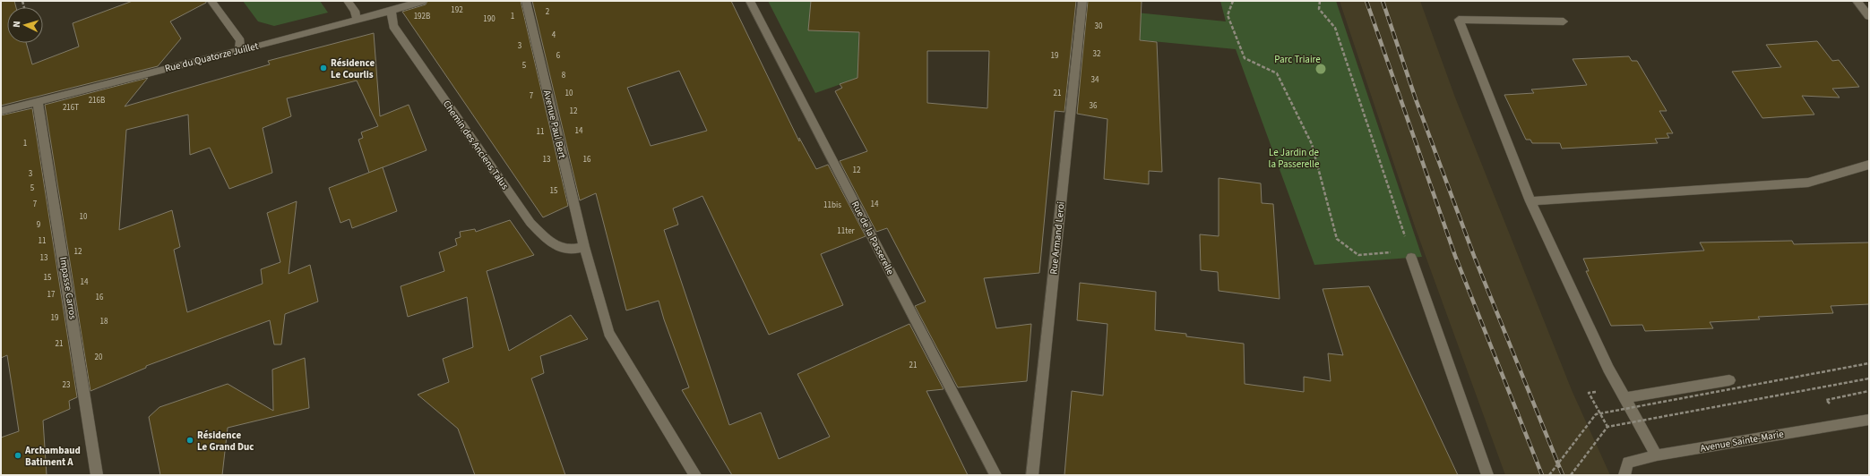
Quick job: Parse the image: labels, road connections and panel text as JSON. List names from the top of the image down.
{
  "streets": {
    "street": [
      "Rue du Quatorze Juillet",
      "Avenue Paul Bert",
      "Chemin des Anciens Talus",
      "Rue de la Passerelle",
      "Rue Armand Leroi",
      "Impasse Carros",
      "Avenue Sainte-Marie"
    ]
  },
  "crossings": [
    ["Rue du Quatorze Juillet", "Chemin des Anciens Talus"],
    ["Rue du Quatorze Juillet", "Impasse Carros"],
    ["Avenue Paul Bert", "Chemin des Anciens Talus"]
  ],
  "parks": ["Parc Triaire", "Le Jardin de la Passerelle"],
  "places": ["Résidence Le Courlis", "Résidence Le Grand Duc", "Archambaud Batiment A"],
  "house_numbers": [
    "192",
    "2",
    "192B",
    "1",
    "190",
    "30",
    "4",
    "3",
    "32",
    "6",
    "19",
    "5",
    "8",
    "34",
    "10",
    "21",
    "7",
    "216B",
    "36",
    "216T",
    "12",
    "14",
    "11",
    "1",
    "13",
    "16",
    "12",
    "3",
    "5",
    "15",
    "7",
    "14",
    "11bis",
    "10",
    "9",
    "11ter",
    "11",
    "12",
    "13",
    "15",
    "14",
    "17",
    "16",
    "19",
    "18",
    "21",
    "20",
    "21",
    "23"
  ],
  "north": "left"
}
